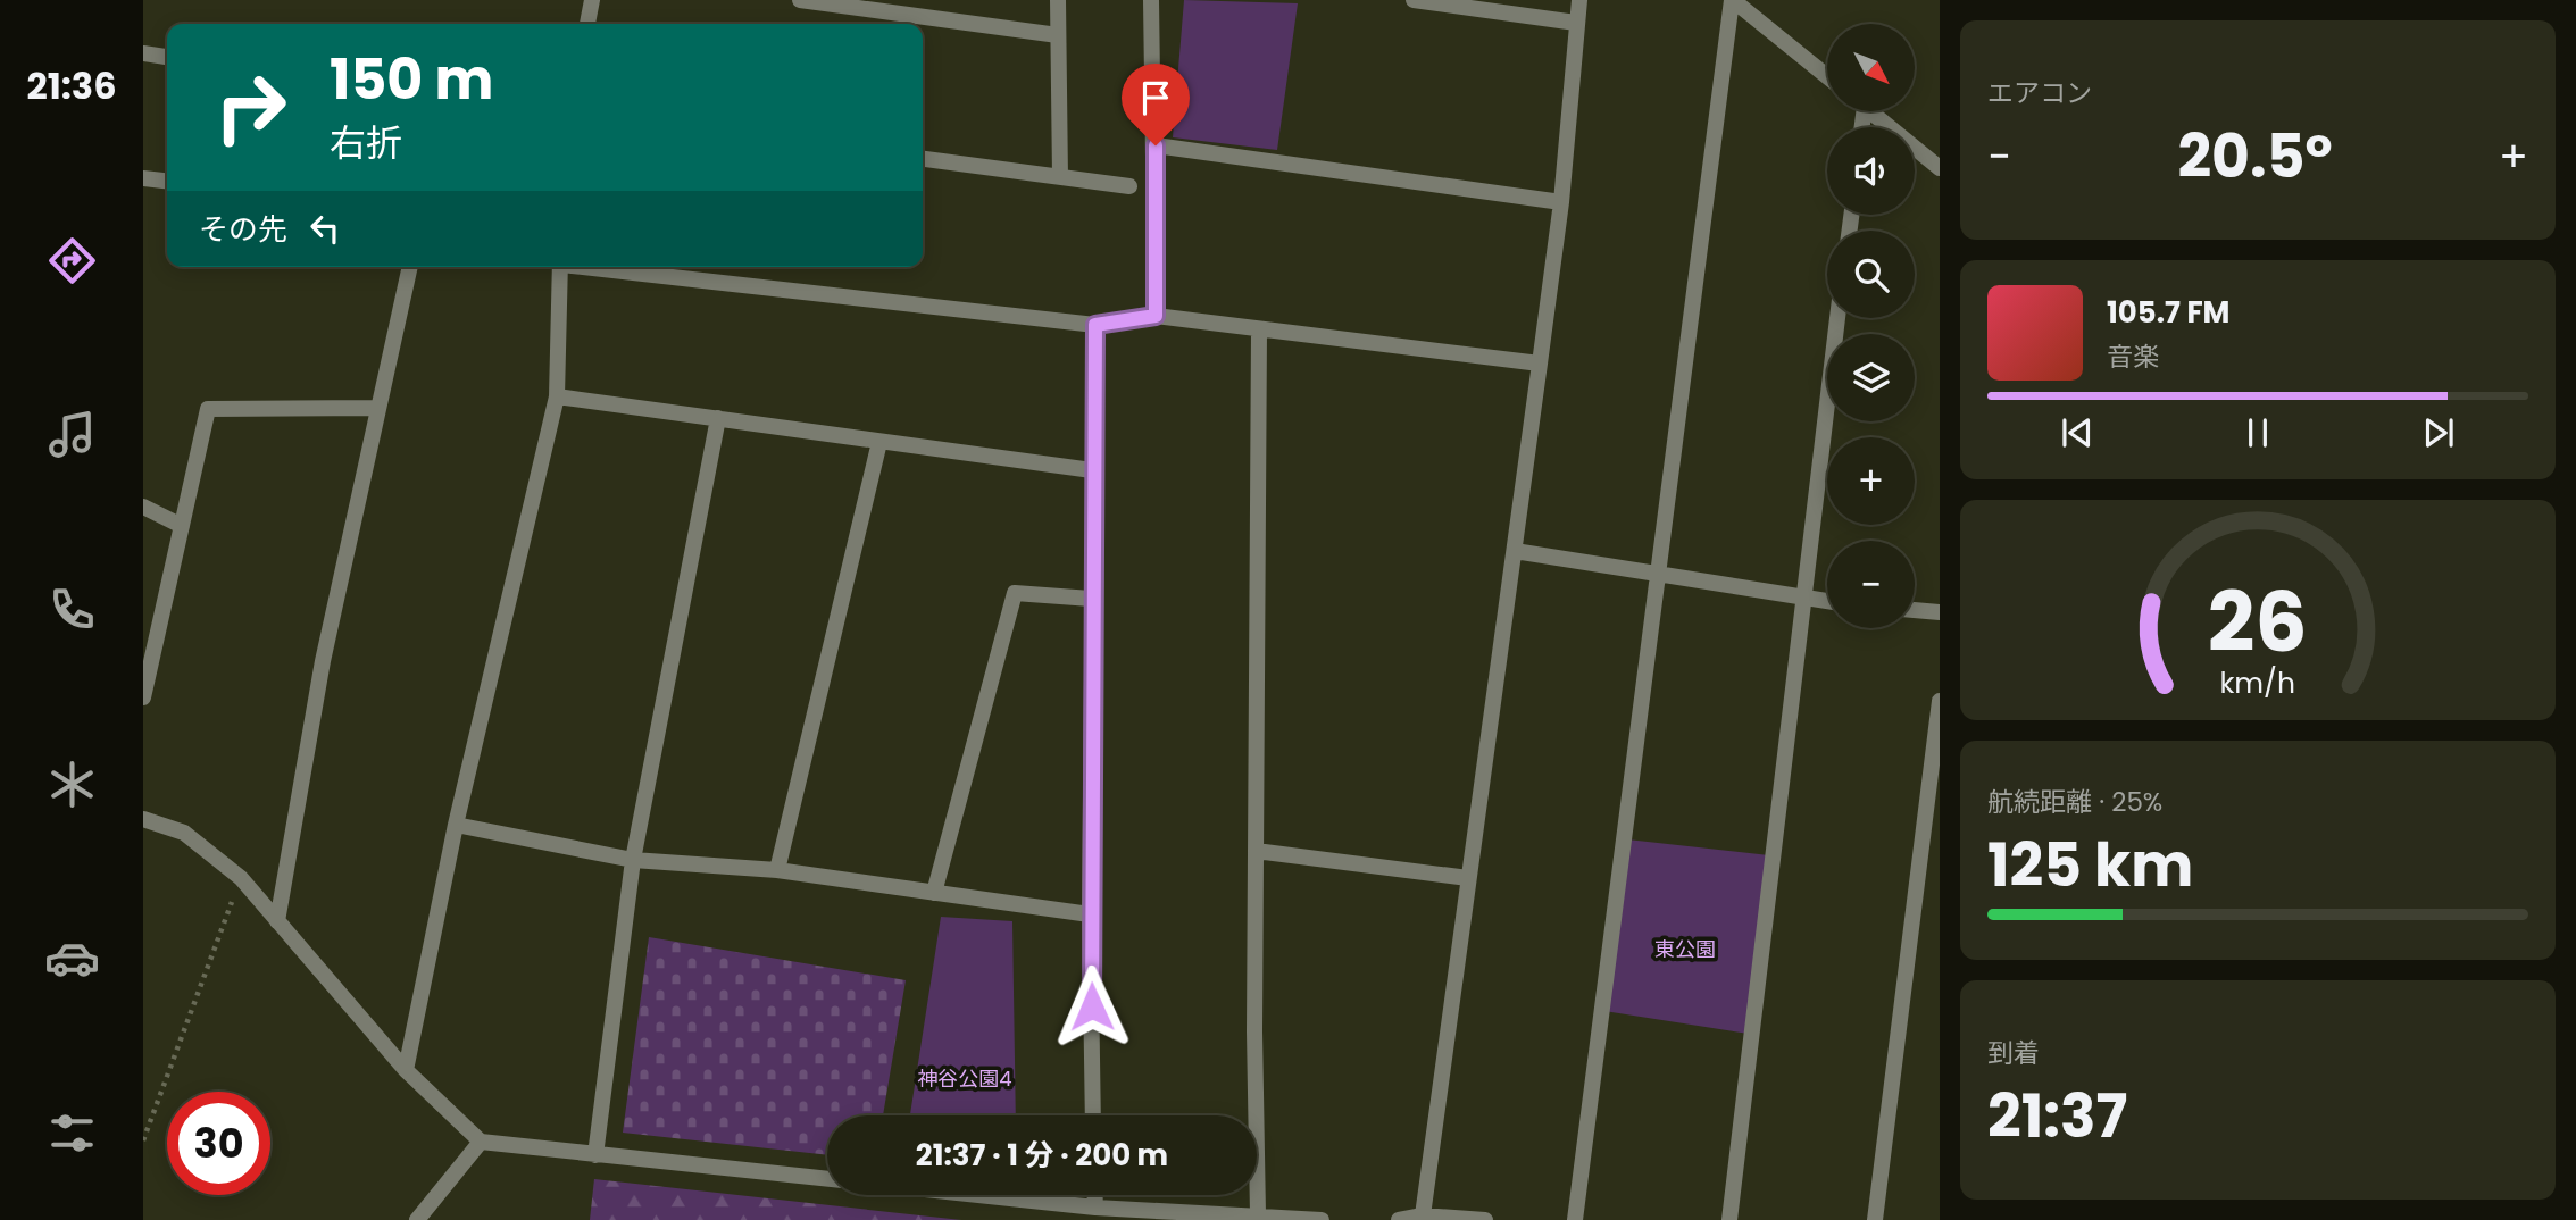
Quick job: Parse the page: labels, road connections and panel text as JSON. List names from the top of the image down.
{
  "parks": ["東公園", "神谷公園4"],
  "north": "bottom right",
  "page": {
    "tabs": "21:36",
    "tile": [
      "エアコン",
      ["航続距離 · 25%", "125 km"],
      ["到着", "21:37"]
    ],
    "map_buttons": ["+", "−"],
    "turn": ["150 m", "右折"],
    "heat": ["−", "20.5°", "+"],
    "then": "その先",
    "song": ["105.7 FM", "音楽"],
    "limit": "30",
    "trip": "21:37 · 1 分 · 200 m",
    "gauge": ["26", "km/h"]
  }
}
